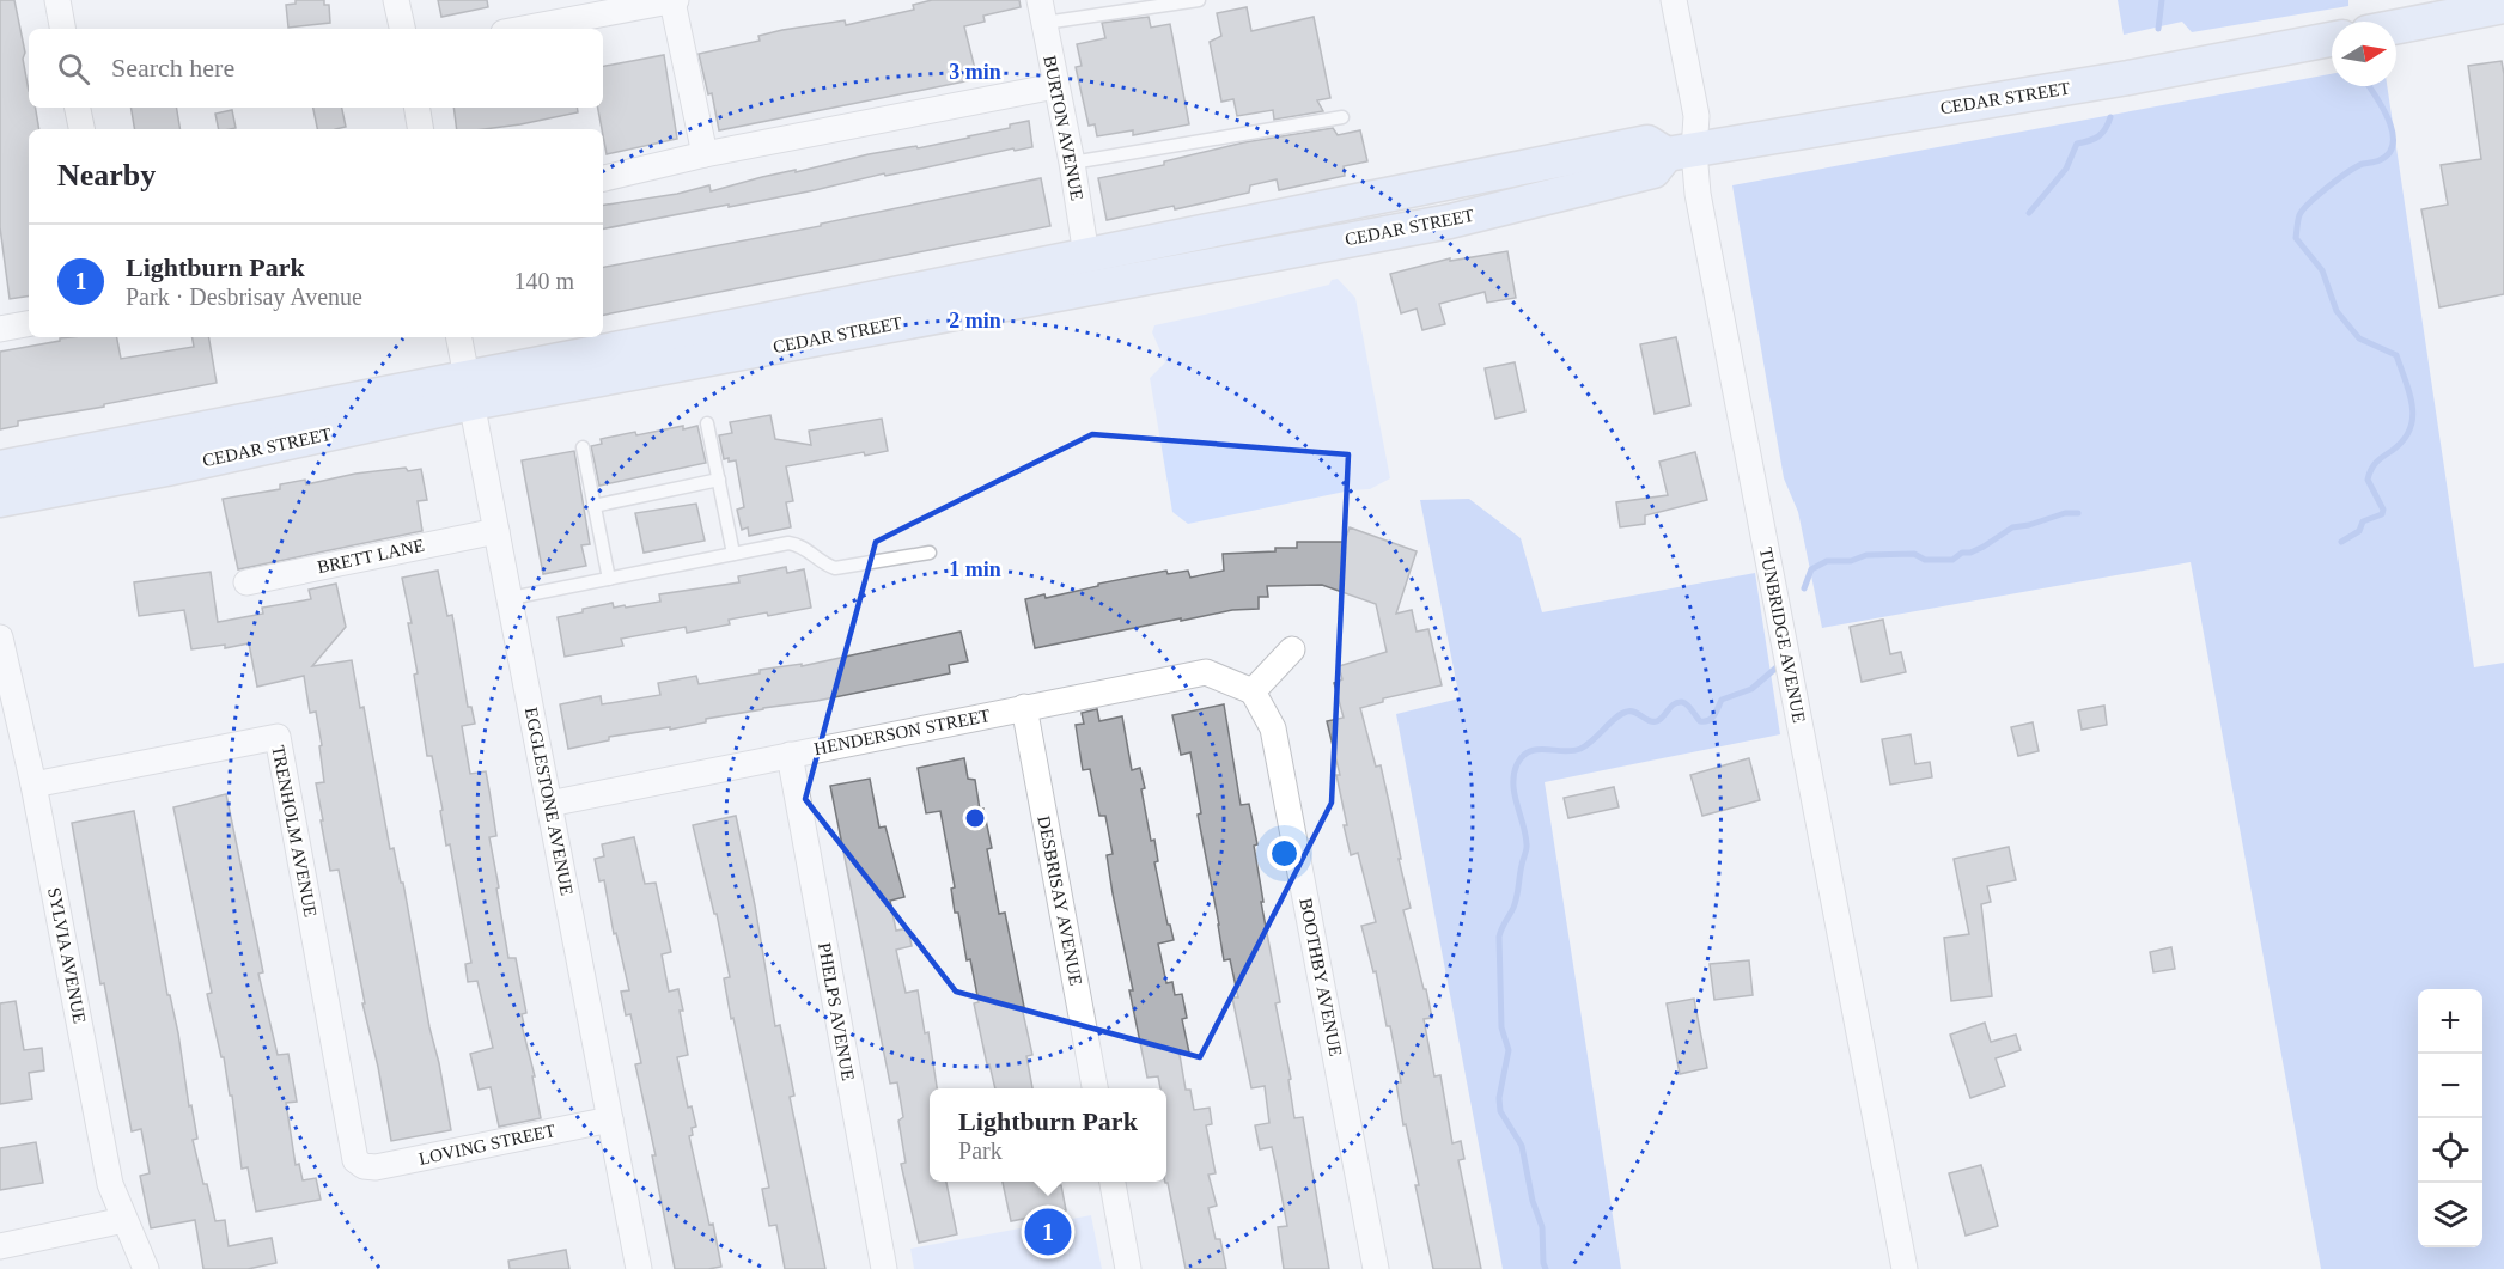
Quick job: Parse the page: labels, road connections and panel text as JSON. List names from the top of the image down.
{
  "streets": {
    "main road": ["CEDAR STREET"],
    "street": [
      "BURTON AVENUE",
      "BRETT LANE",
      "TUNBRIDGE AVENUE",
      "HENDERSON STREET",
      "EGGLESTONE AVENUE",
      "TRENHOLM AVENUE",
      "DESBRISAY AVENUE",
      "SYLVIA AVENUE",
      "BOOTHBY AVENUE",
      "PHELPS AVENUE",
      "LOVING STREET"
    ]
  },
  "crossings": [
    ["CEDAR STREET", "BURTON AVENUE"],
    ["CEDAR STREET", "TUNBRIDGE AVENUE"],
    ["CEDAR STREET", "EGGLESTONE AVENUE"],
    ["BRETT LANE", "EGGLESTONE AVENUE"],
    ["HENDERSON STREET", "EGGLESTONE AVENUE"],
    ["HENDERSON STREET", "DESBRISAY AVENUE"],
    ["HENDERSON STREET", "BOOTHBY AVENUE"],
    ["HENDERSON STREET", "PHELPS AVENUE"],
    ["EGGLESTONE AVENUE", "LOVING STREET"],
    ["TRENHOLM AVENUE", "SYLVIA AVENUE"],
    ["TRENHOLM AVENUE", "LOVING STREET"]
  ],
  "north": "right",
  "page": {
    "search": "Search here",
    "heading": "Nearby",
    "list": [
      {
        "mark": "1",
        "name": "Lightburn Park",
        "note": "Park · Desbrisay Avenue",
        "value": "140 m"
      }
    ],
    "map_buttons": ["+", "−"],
    "popup": ["Lightburn Park", "Park"],
    "pins": "1"
  },
  "rings": ["3 min", "2 min", "1 min"]
}
